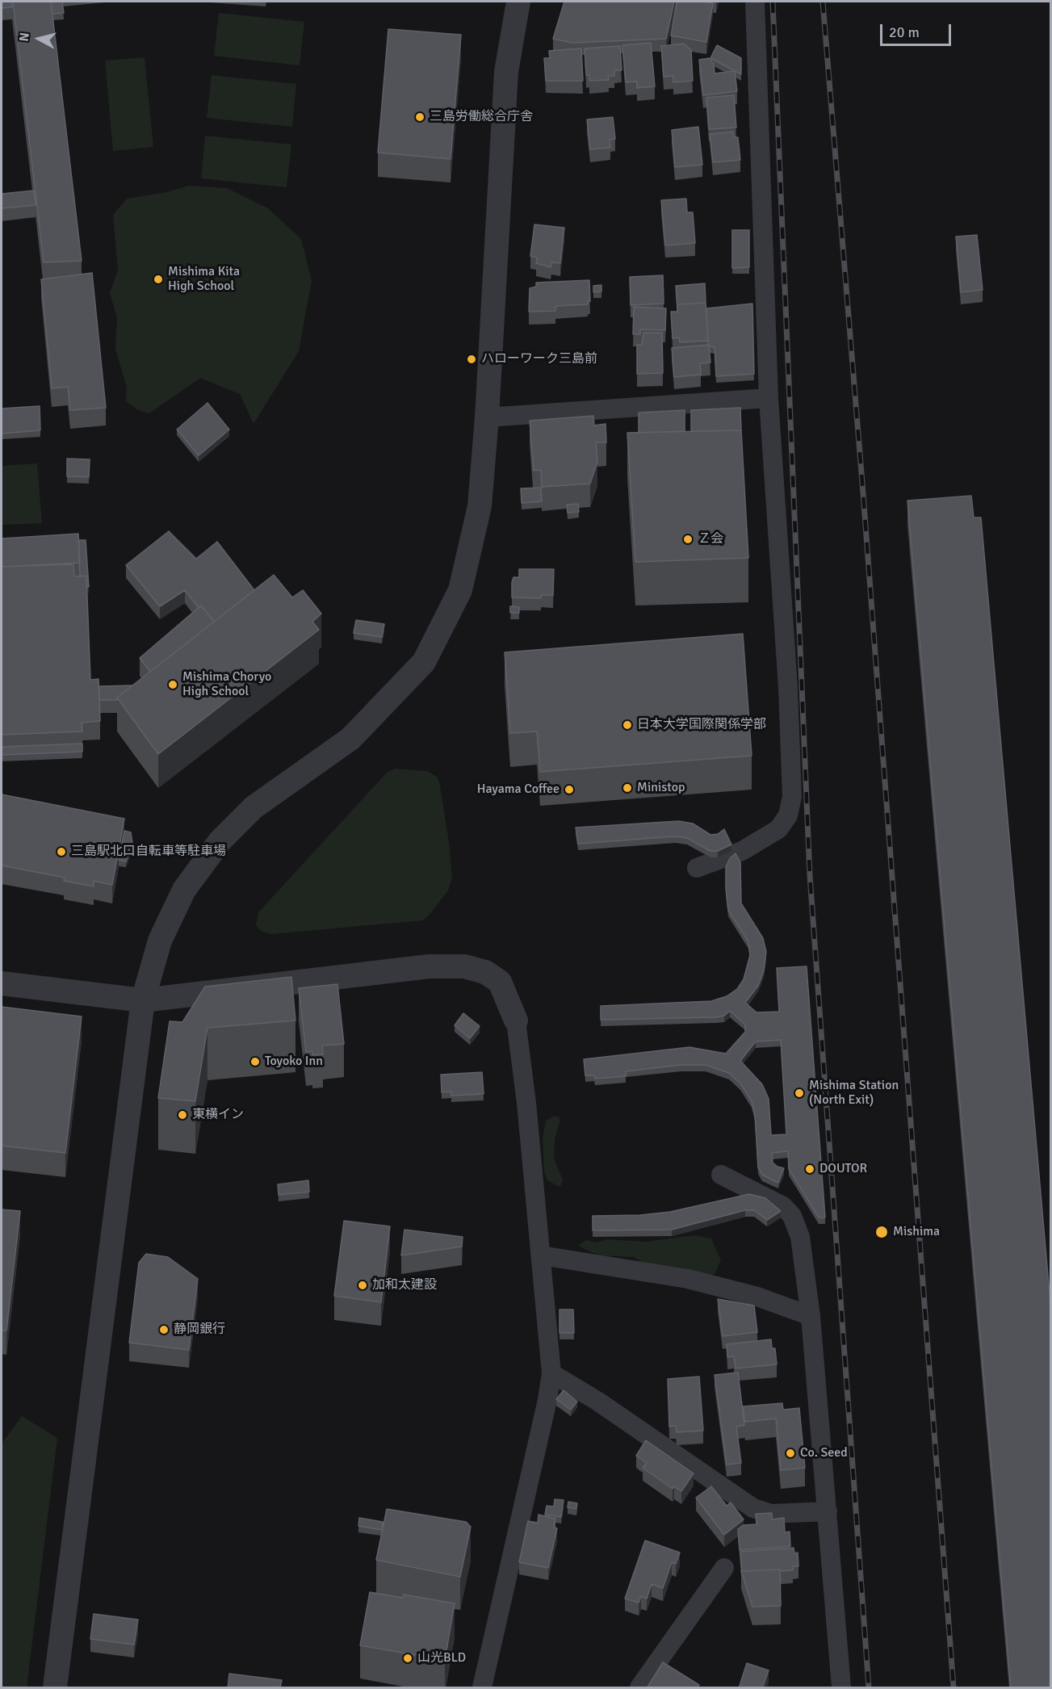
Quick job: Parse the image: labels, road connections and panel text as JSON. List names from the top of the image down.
{
  "places": [
    "三島労働総合庁舎",
    "Mishima Kita High School",
    "ハローワーク三島前",
    "Ｚ会",
    "Mishima Choryo High School",
    "日本大学国際関係学部",
    "Ministop",
    "Hayama Coffee",
    "三島駅北口自転車等駐車場",
    "Toyoko Inn",
    "Mishima Station (North Exit)",
    "東横イン",
    "DOUTOR",
    "Mishima",
    "加和太建設",
    "静岡銀行",
    "Co. Seed",
    "山光BLD"
  ],
  "scale_bar": "20 m",
  "north": "left"
}
